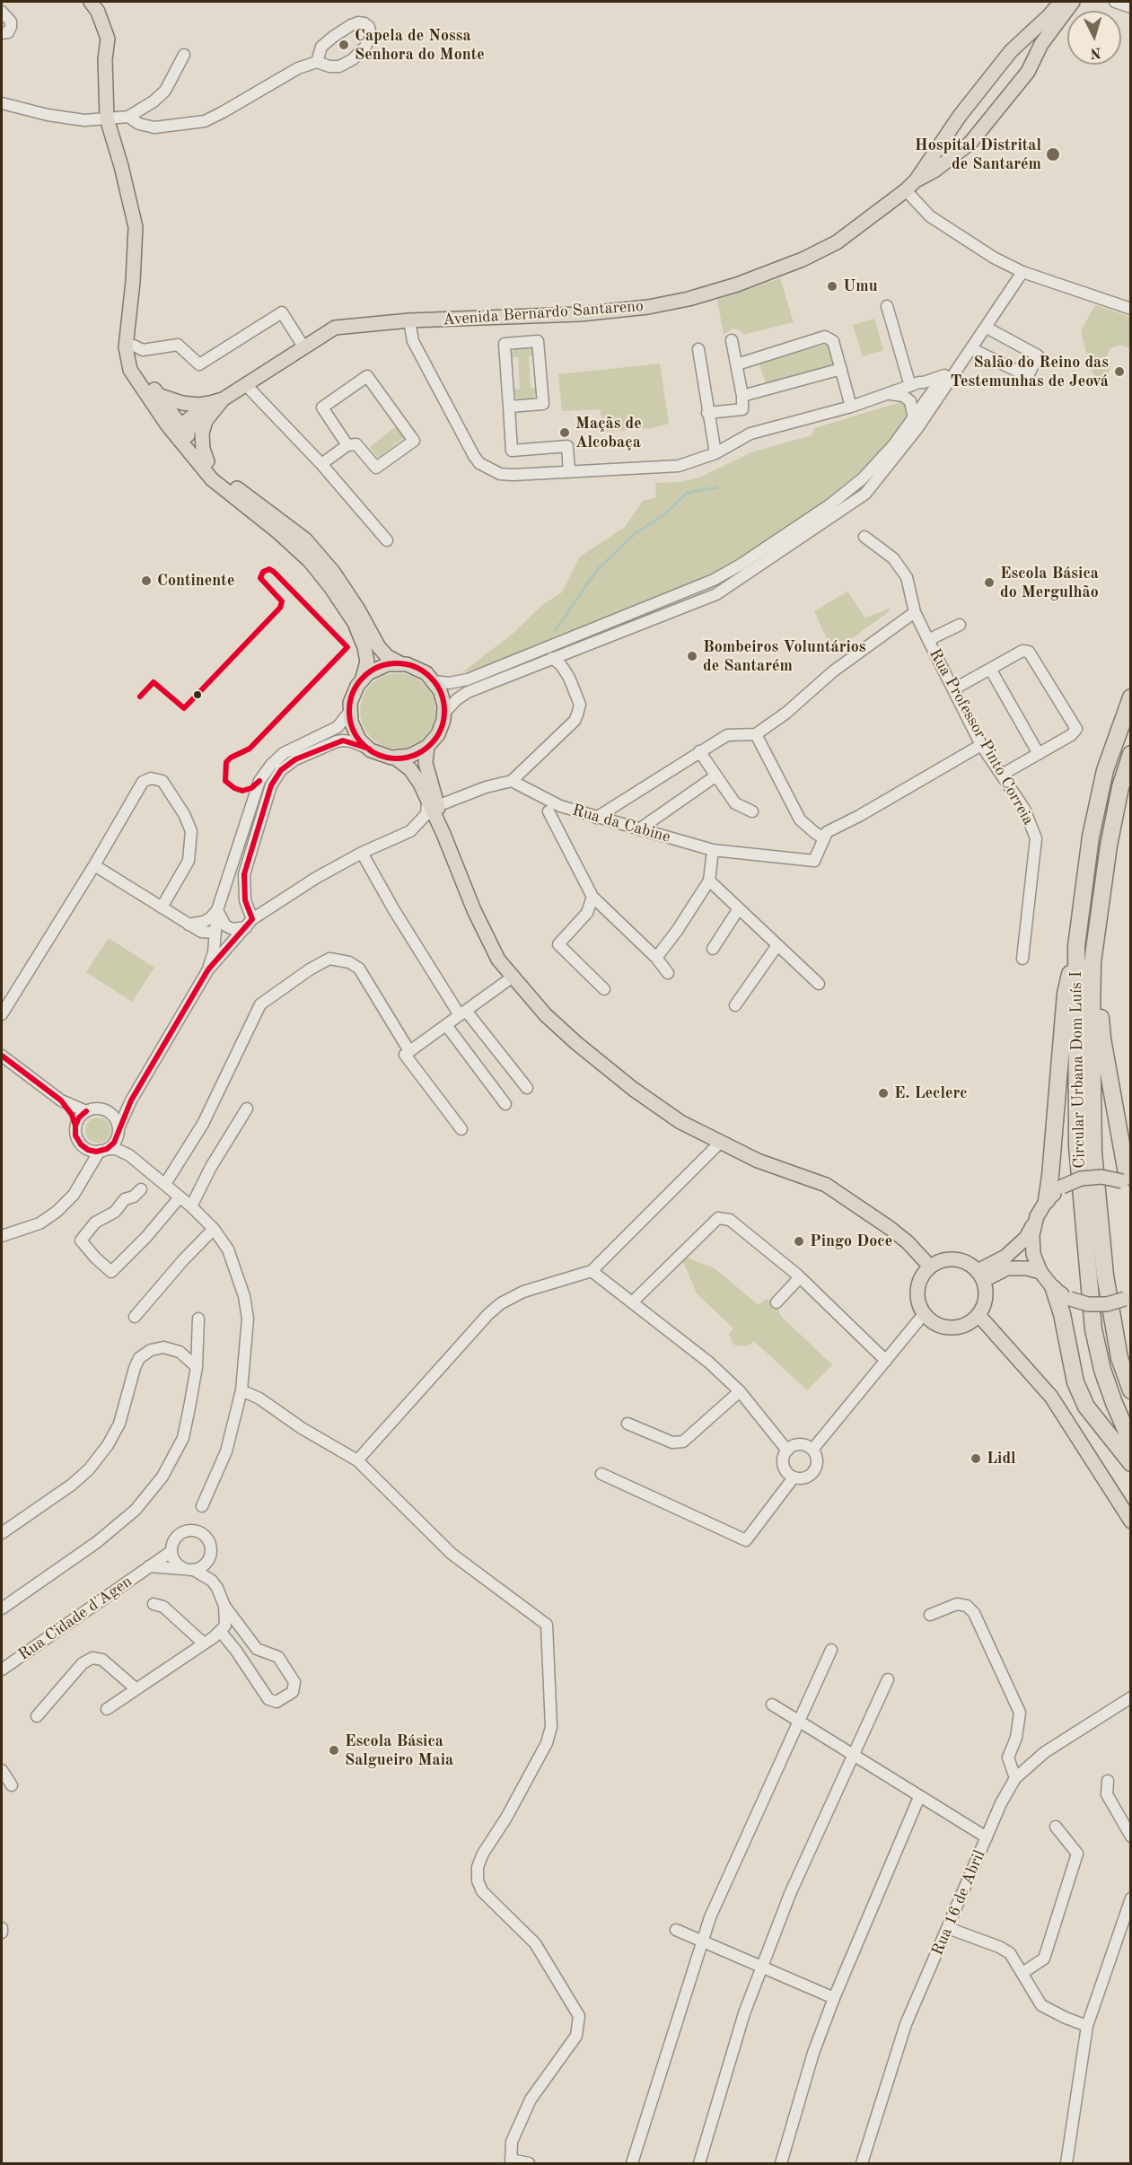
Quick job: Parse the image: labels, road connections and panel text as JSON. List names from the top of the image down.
{
  "streets": {
    "highway": ["Circular Urbana Dom Luís I"],
    "main road": ["Avenida Bernardo Santareno"],
    "street": [
      "Rua Professor Pinto Correia",
      "Rua da Cabine",
      "Rua Cidade d'Agen",
      "Rua 16 de Abril"
    ]
  },
  "places": [
    "Capela de Nossa Senhora do Monte",
    "Hospital Distrital de Santarém",
    "Umu",
    "Salão do Reino das Testemunhas de Jeová",
    "Maçãs de Alcobaça",
    "Continente",
    "Escola Básica do Mergulhão",
    "Bombeiros Voluntários de Santarém",
    "E. Leclerc",
    "Pingo Doce",
    "Lidl",
    "Escola Básica Salgueiro Maia"
  ],
  "north": "bottom"
}
